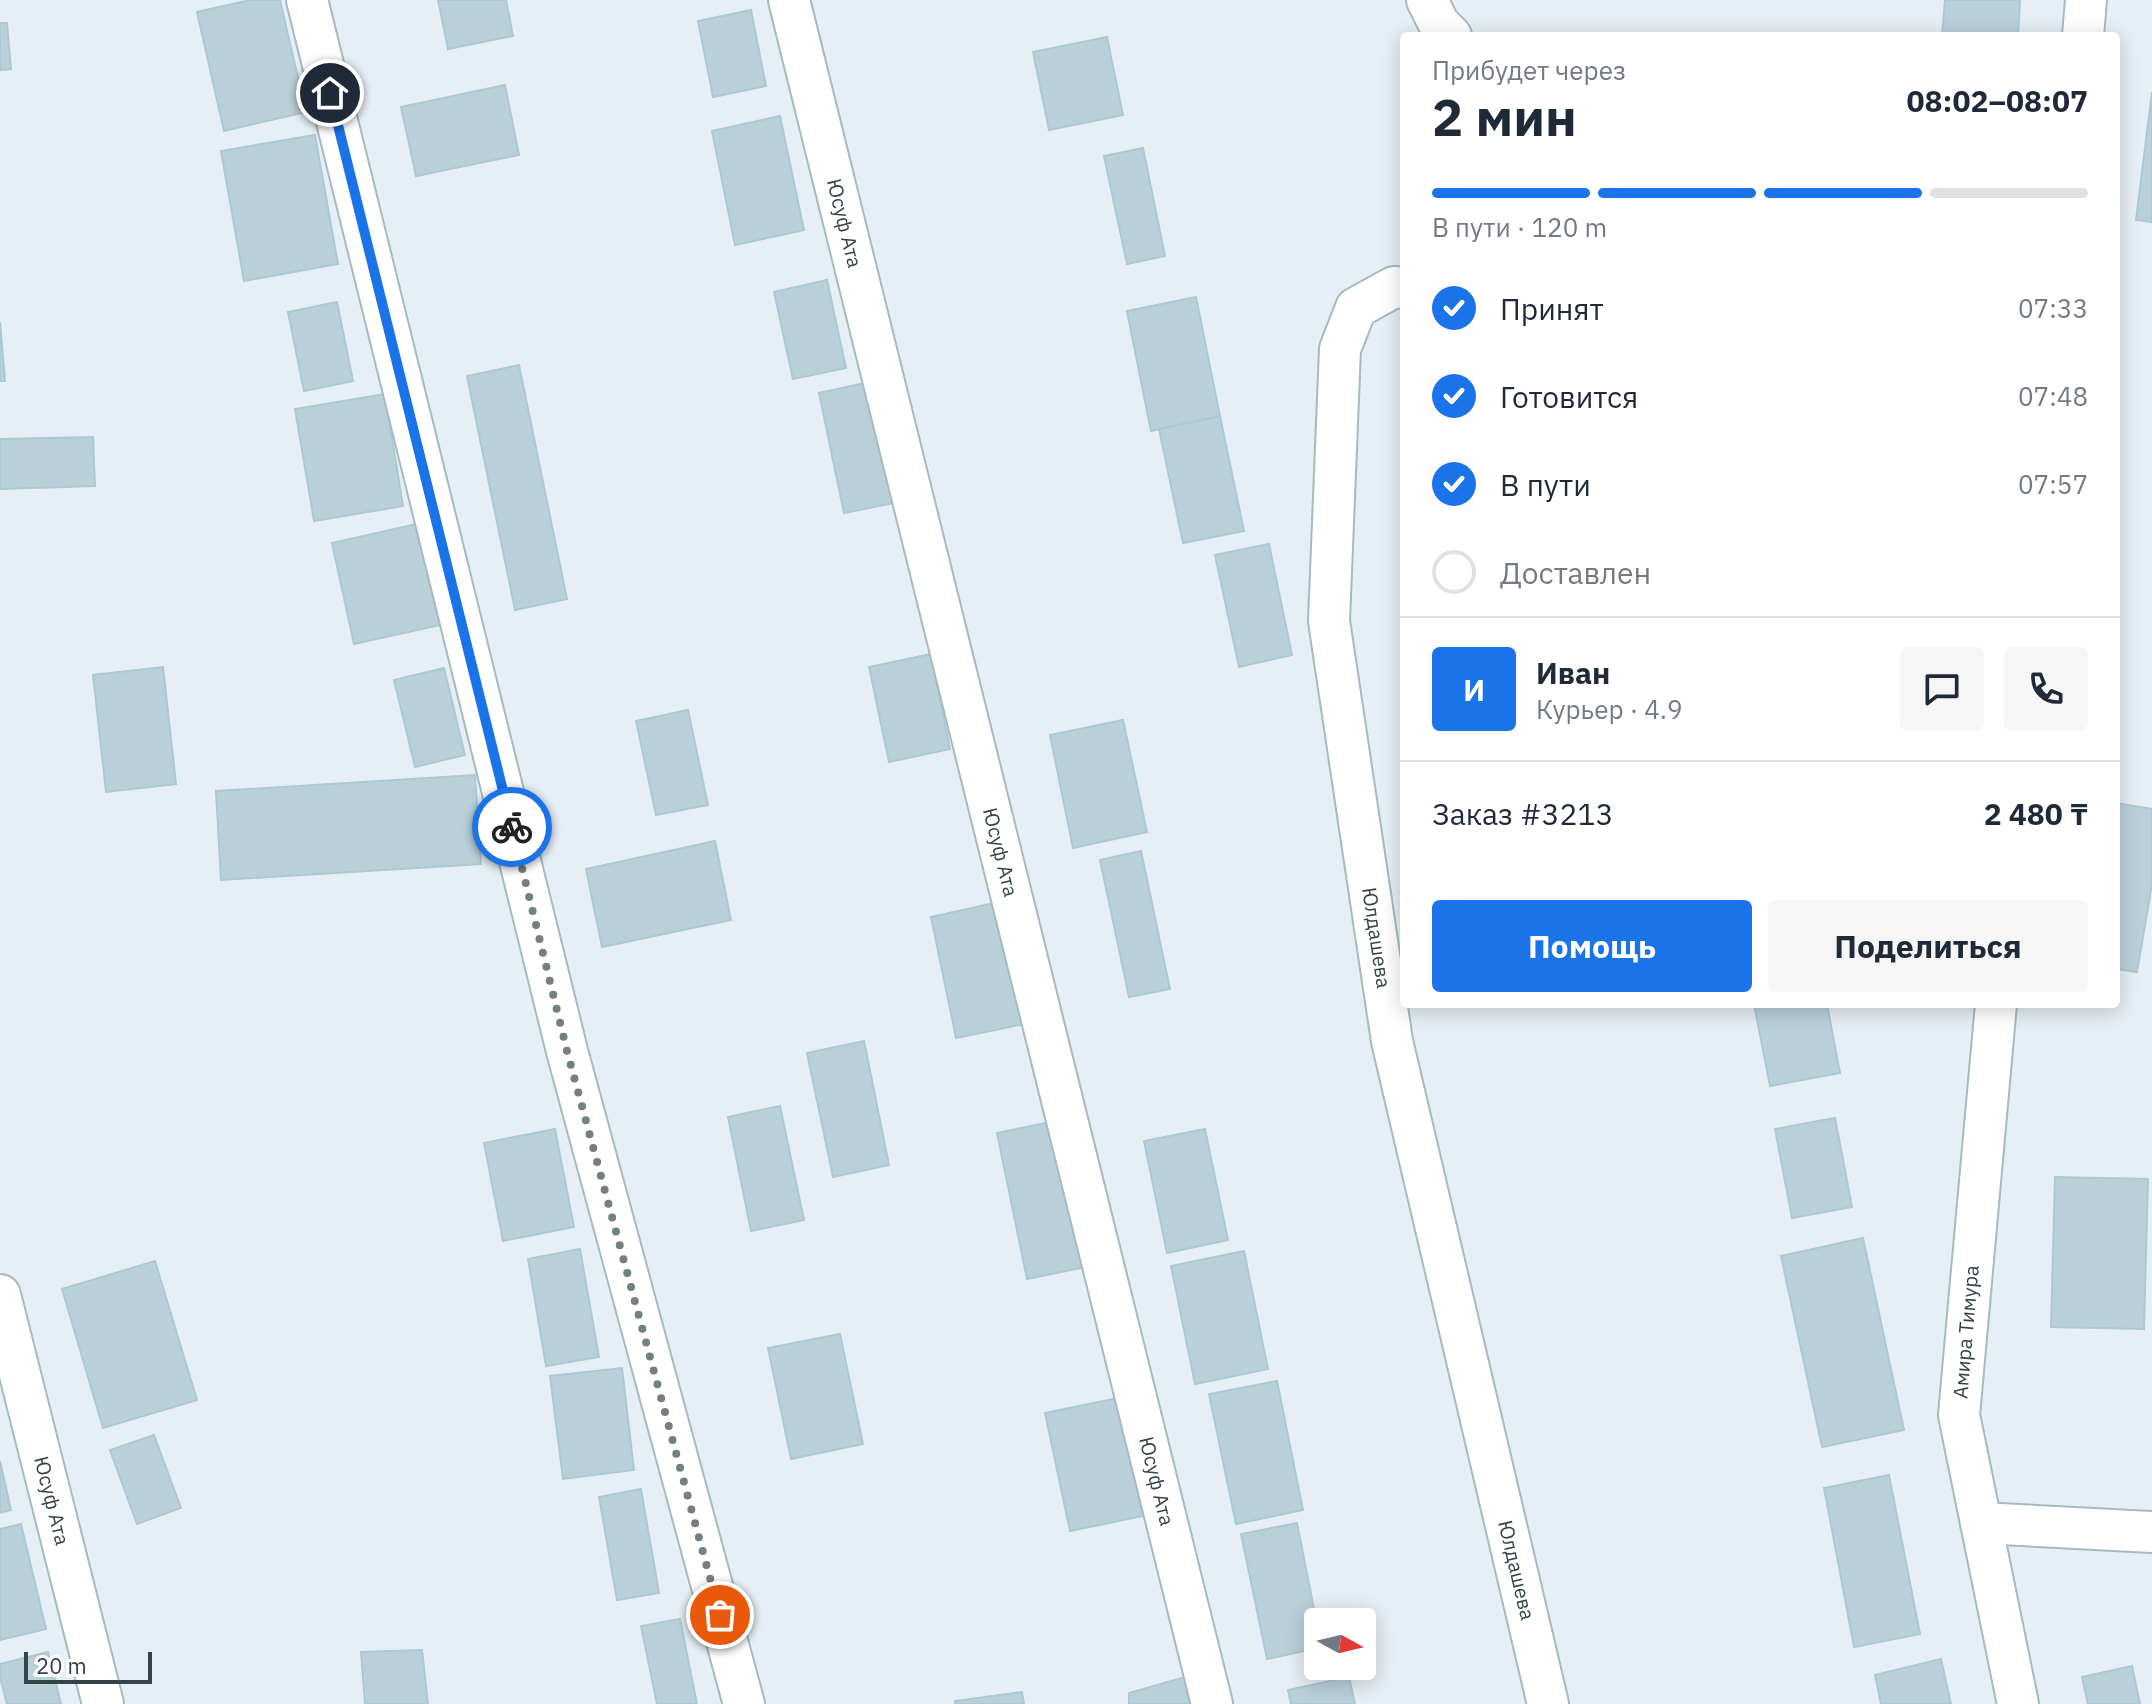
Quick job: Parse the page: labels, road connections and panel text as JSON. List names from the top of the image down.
{
  "streets": {
    "street": ["Юсуф Ата", "Юлдашева", "Амира Тимура"]
  },
  "scale_bar": "20 m",
  "north": "right",
  "page": {
    "heading": ["2 мин", "Прибудет через", "08:02–08:07"],
    "panel": [
      "Иван",
      "Курьер · 4.9",
      "Заказ #3213",
      "2 480 ₸"
    ],
    "bar": "В пути · 120 m",
    "list": [
      ["Принят", "07:33"],
      ["Готовится", "07:48"],
      ["В пути", "07:57"],
      "Доставлен"
    ],
    "round": "И",
    "buttons": ["Помощь", "Поделиться"],
    "scale": "20 m"
  }
}
